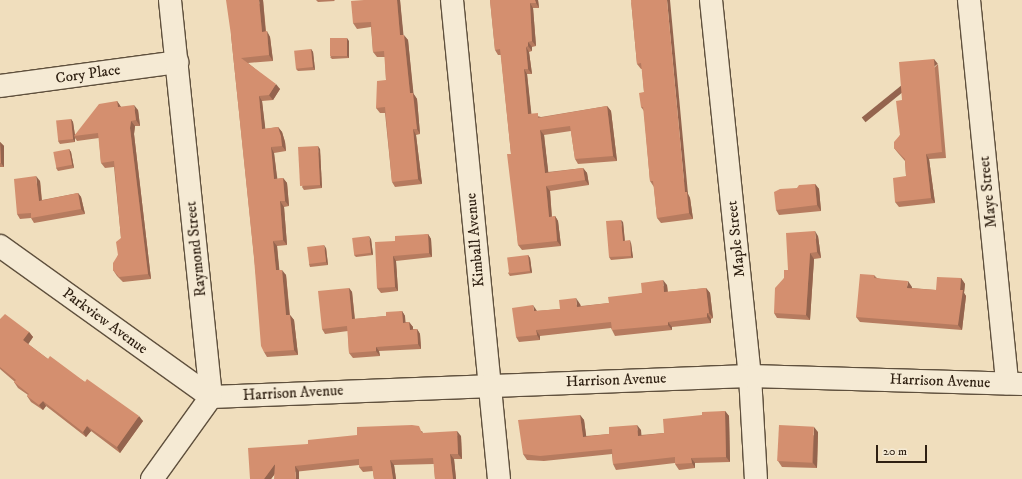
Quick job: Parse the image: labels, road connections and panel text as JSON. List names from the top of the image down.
{
  "streets": {
    "street": [
      "Cory Place",
      "Maye Street",
      "Maple Street",
      "Kimball Avenue",
      "Raymond Street",
      "Parkview Avenue",
      "Harrison Avenue"
    ]
  },
  "crossings": [
    ["Cory Place", "Raymond Street"],
    ["Maye Street", "Harrison Avenue"],
    ["Maple Street", "Harrison Avenue"],
    ["Kimball Avenue", "Harrison Avenue"],
    ["Raymond Street", "Parkview Avenue"],
    ["Raymond Street", "Harrison Avenue"],
    ["Parkview Avenue", "Harrison Avenue"]
  ],
  "scale_bar": "20 m"
}
